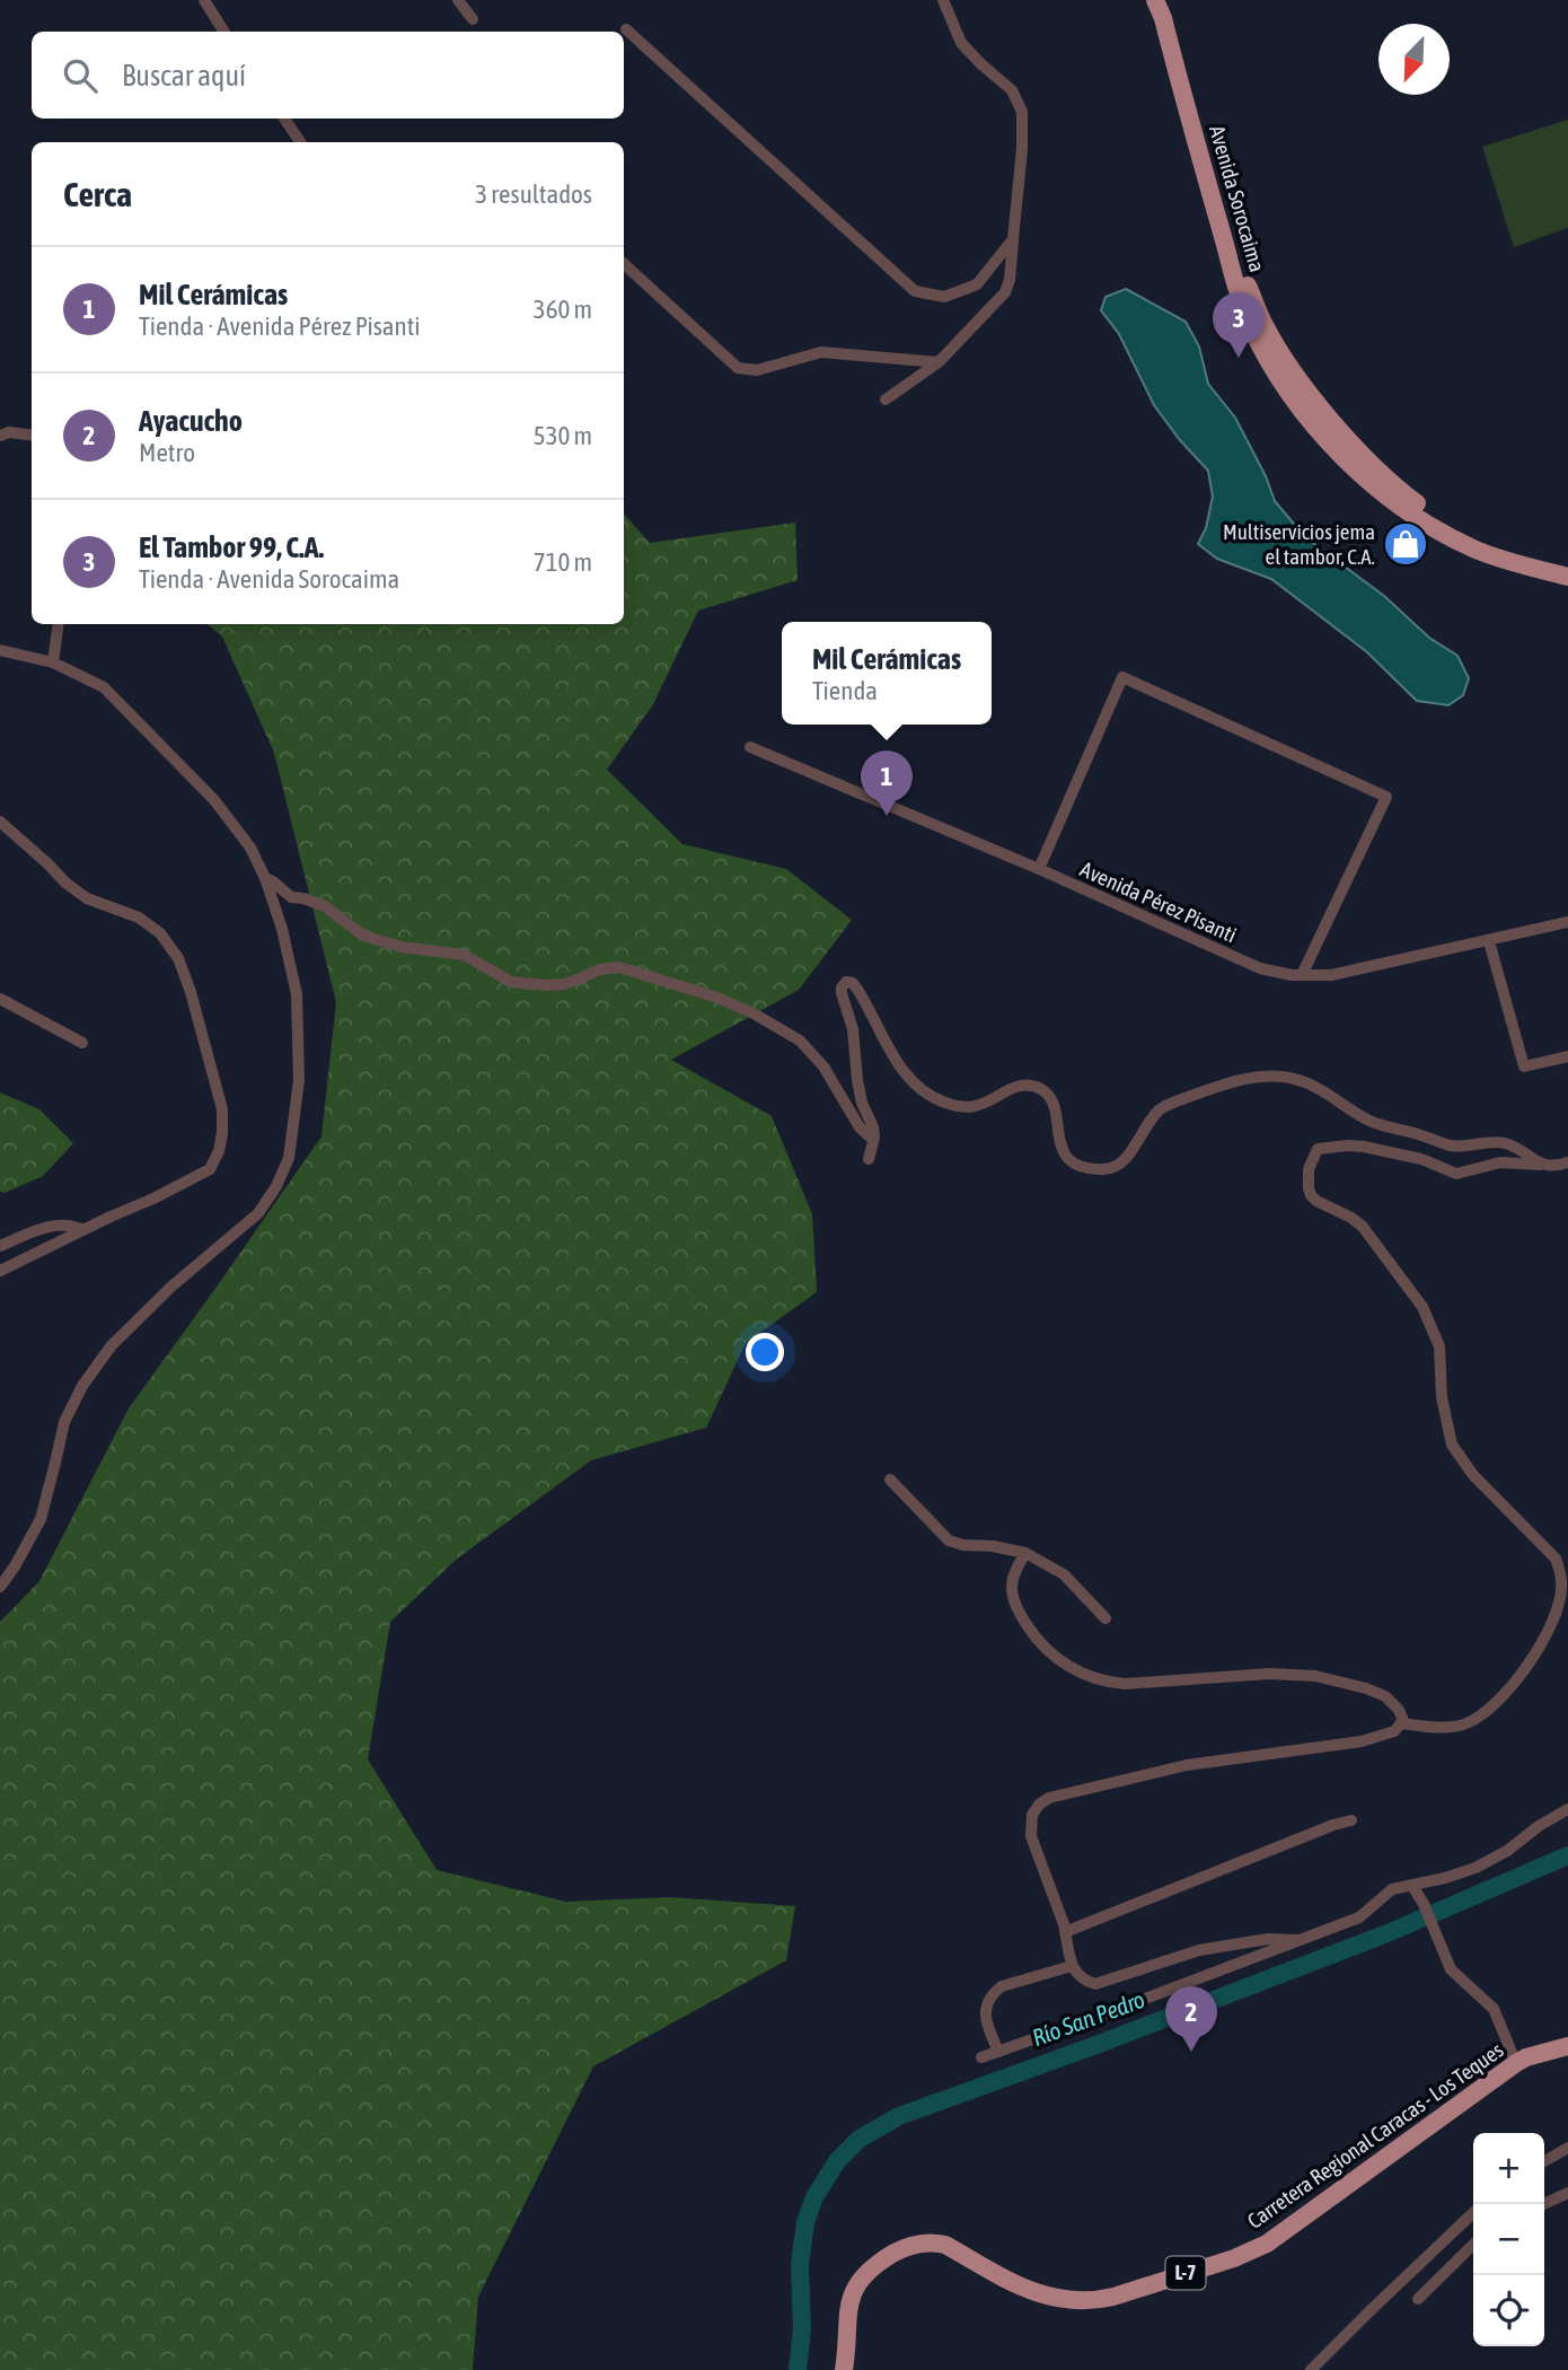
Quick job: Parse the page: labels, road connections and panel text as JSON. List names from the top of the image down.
{
  "streets": {
    "main road": ["Avenida Sorocaima", "Carretera Regional Caracas - Los Teques", "L-7"],
    "street": ["Avenida Pérez Pisanti"]
  },
  "water": ["Río San Pedro"],
  "places": {
    "shop": ["Multiservicios jema el tambor, C.A."]
  },
  "north": "bottom left",
  "page": {
    "search": "Buscar aquí",
    "heading": ["Cerca", "3 resultados"],
    "list": [
      {
        "mark": "1",
        "name": "Mil Cerámicas",
        "note": "Tienda · Avenida Pérez Pisanti",
        "value": "360 m"
      },
      {
        "mark": "2",
        "name": "Ayacucho",
        "note": "Metro",
        "value": "530 m"
      },
      {
        "mark": "3",
        "name": "El Tambor 99, C.A.",
        "note": "Tienda · Avenida Sorocaima",
        "value": "710 m"
      }
    ],
    "pins": ["3", "1", "2"],
    "popup": ["Mil Cerámicas", "Tienda"],
    "map_buttons": ["+", "−"]
  }
}
